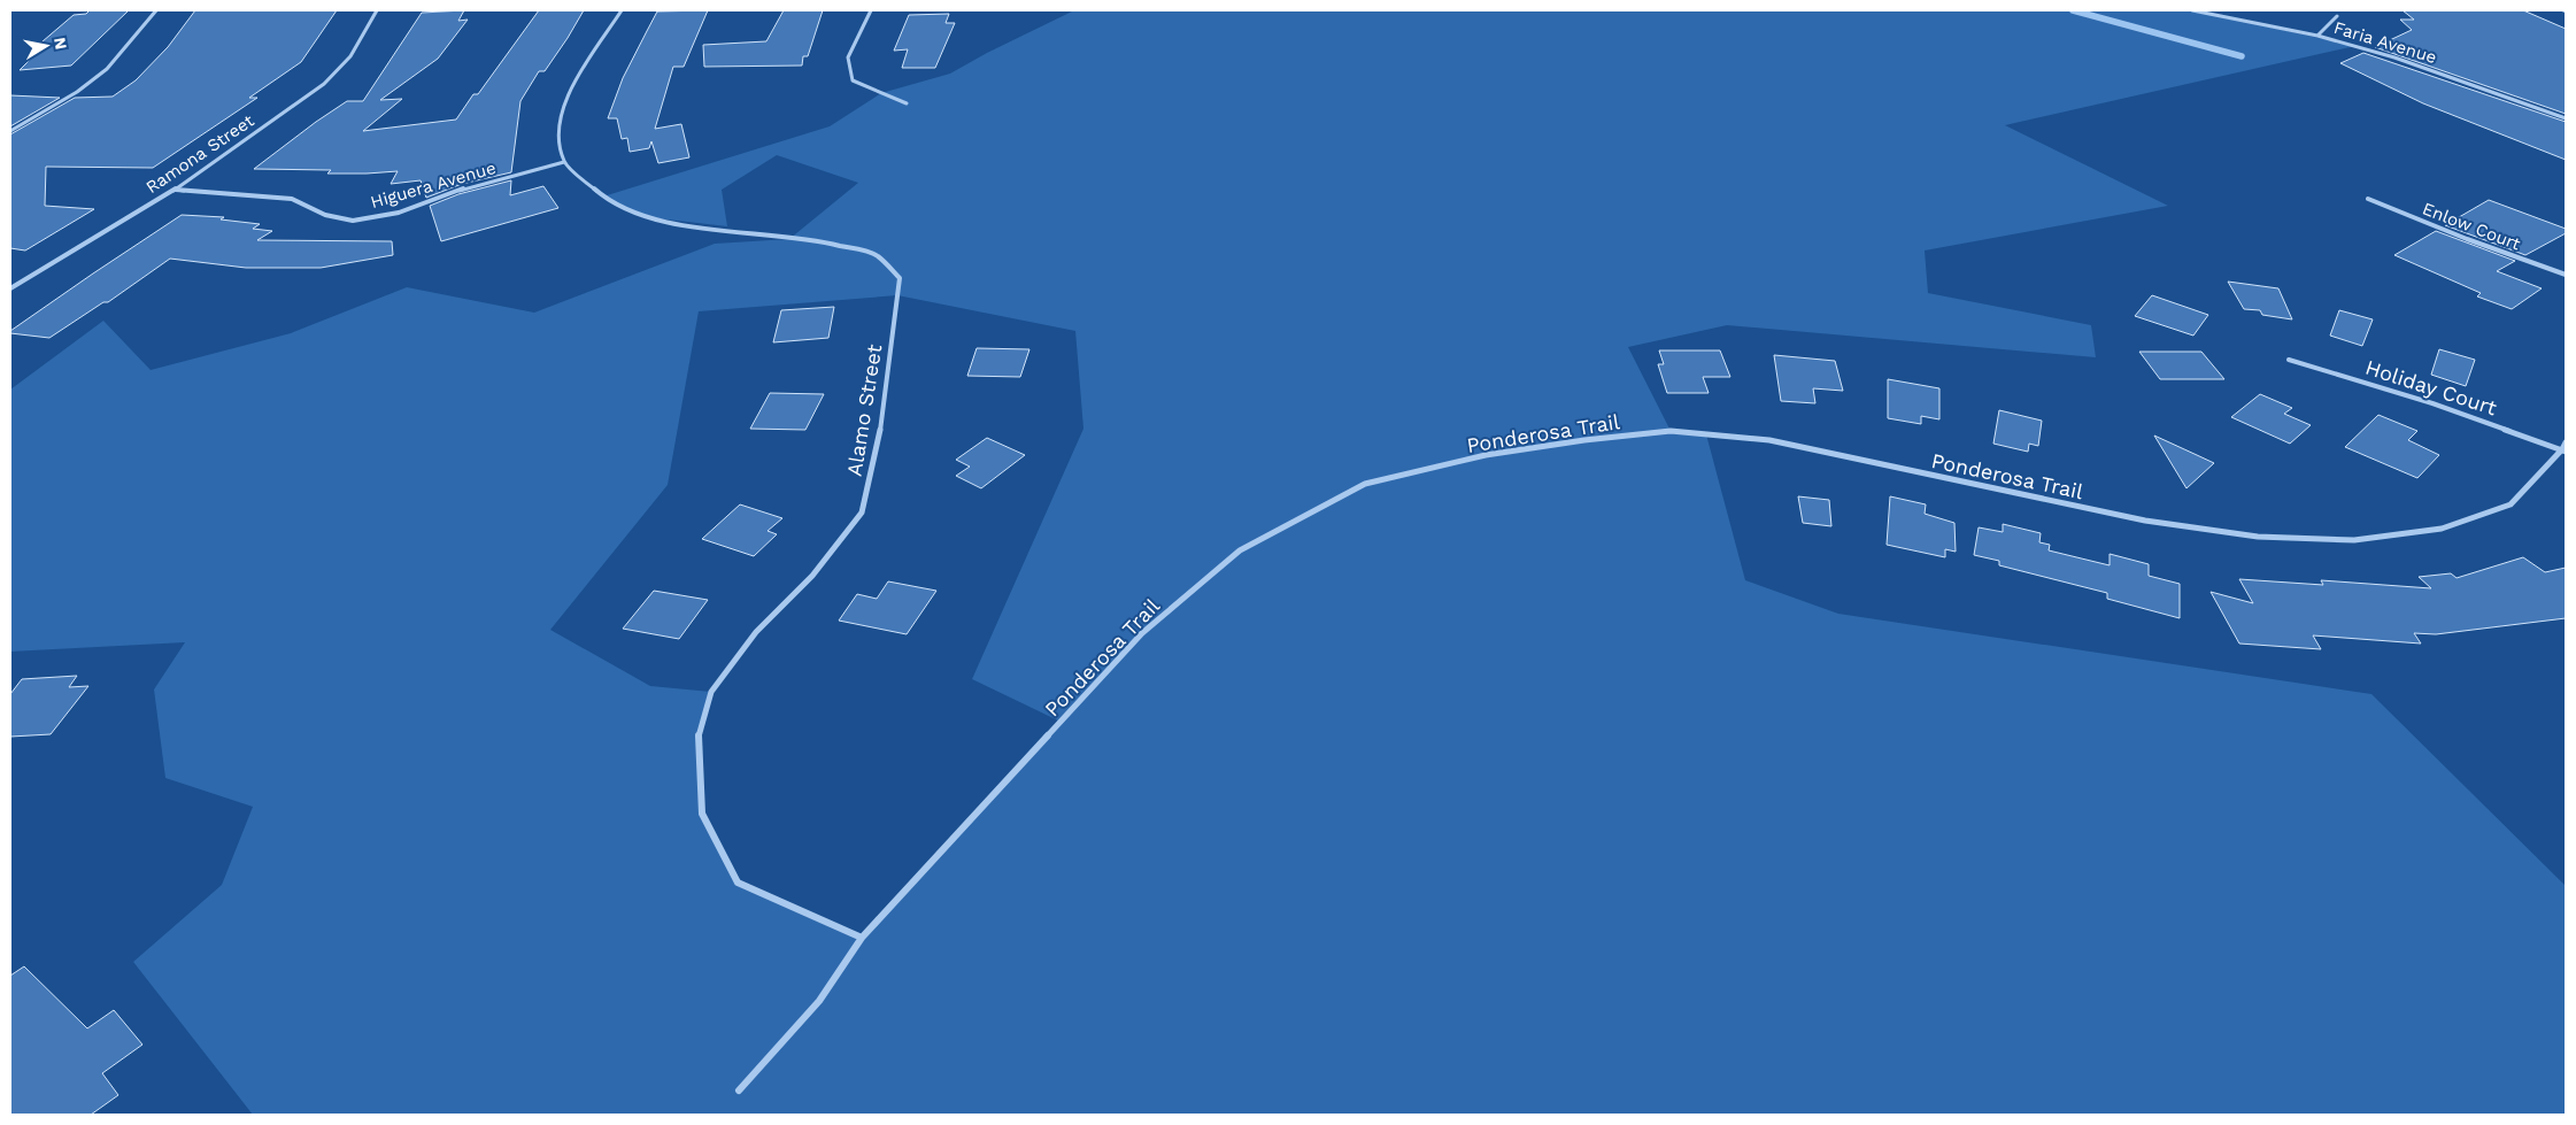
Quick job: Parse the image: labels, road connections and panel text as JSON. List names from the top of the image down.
{
  "streets": {
    "street": [
      "Faria Avenue",
      "Ramona Street",
      "Higuera Avenue",
      "Enlow Court",
      "Holiday Court",
      "Alamo Street",
      "Ponderosa Trail"
    ]
  },
  "crossings": [
    ["Ramona Street", "Higuera Avenue"],
    ["Higuera Avenue", "Alamo Street"],
    ["Holiday Court", "Ponderosa Trail"],
    ["Alamo Street", "Ponderosa Trail"]
  ],
  "north": "right"
}
